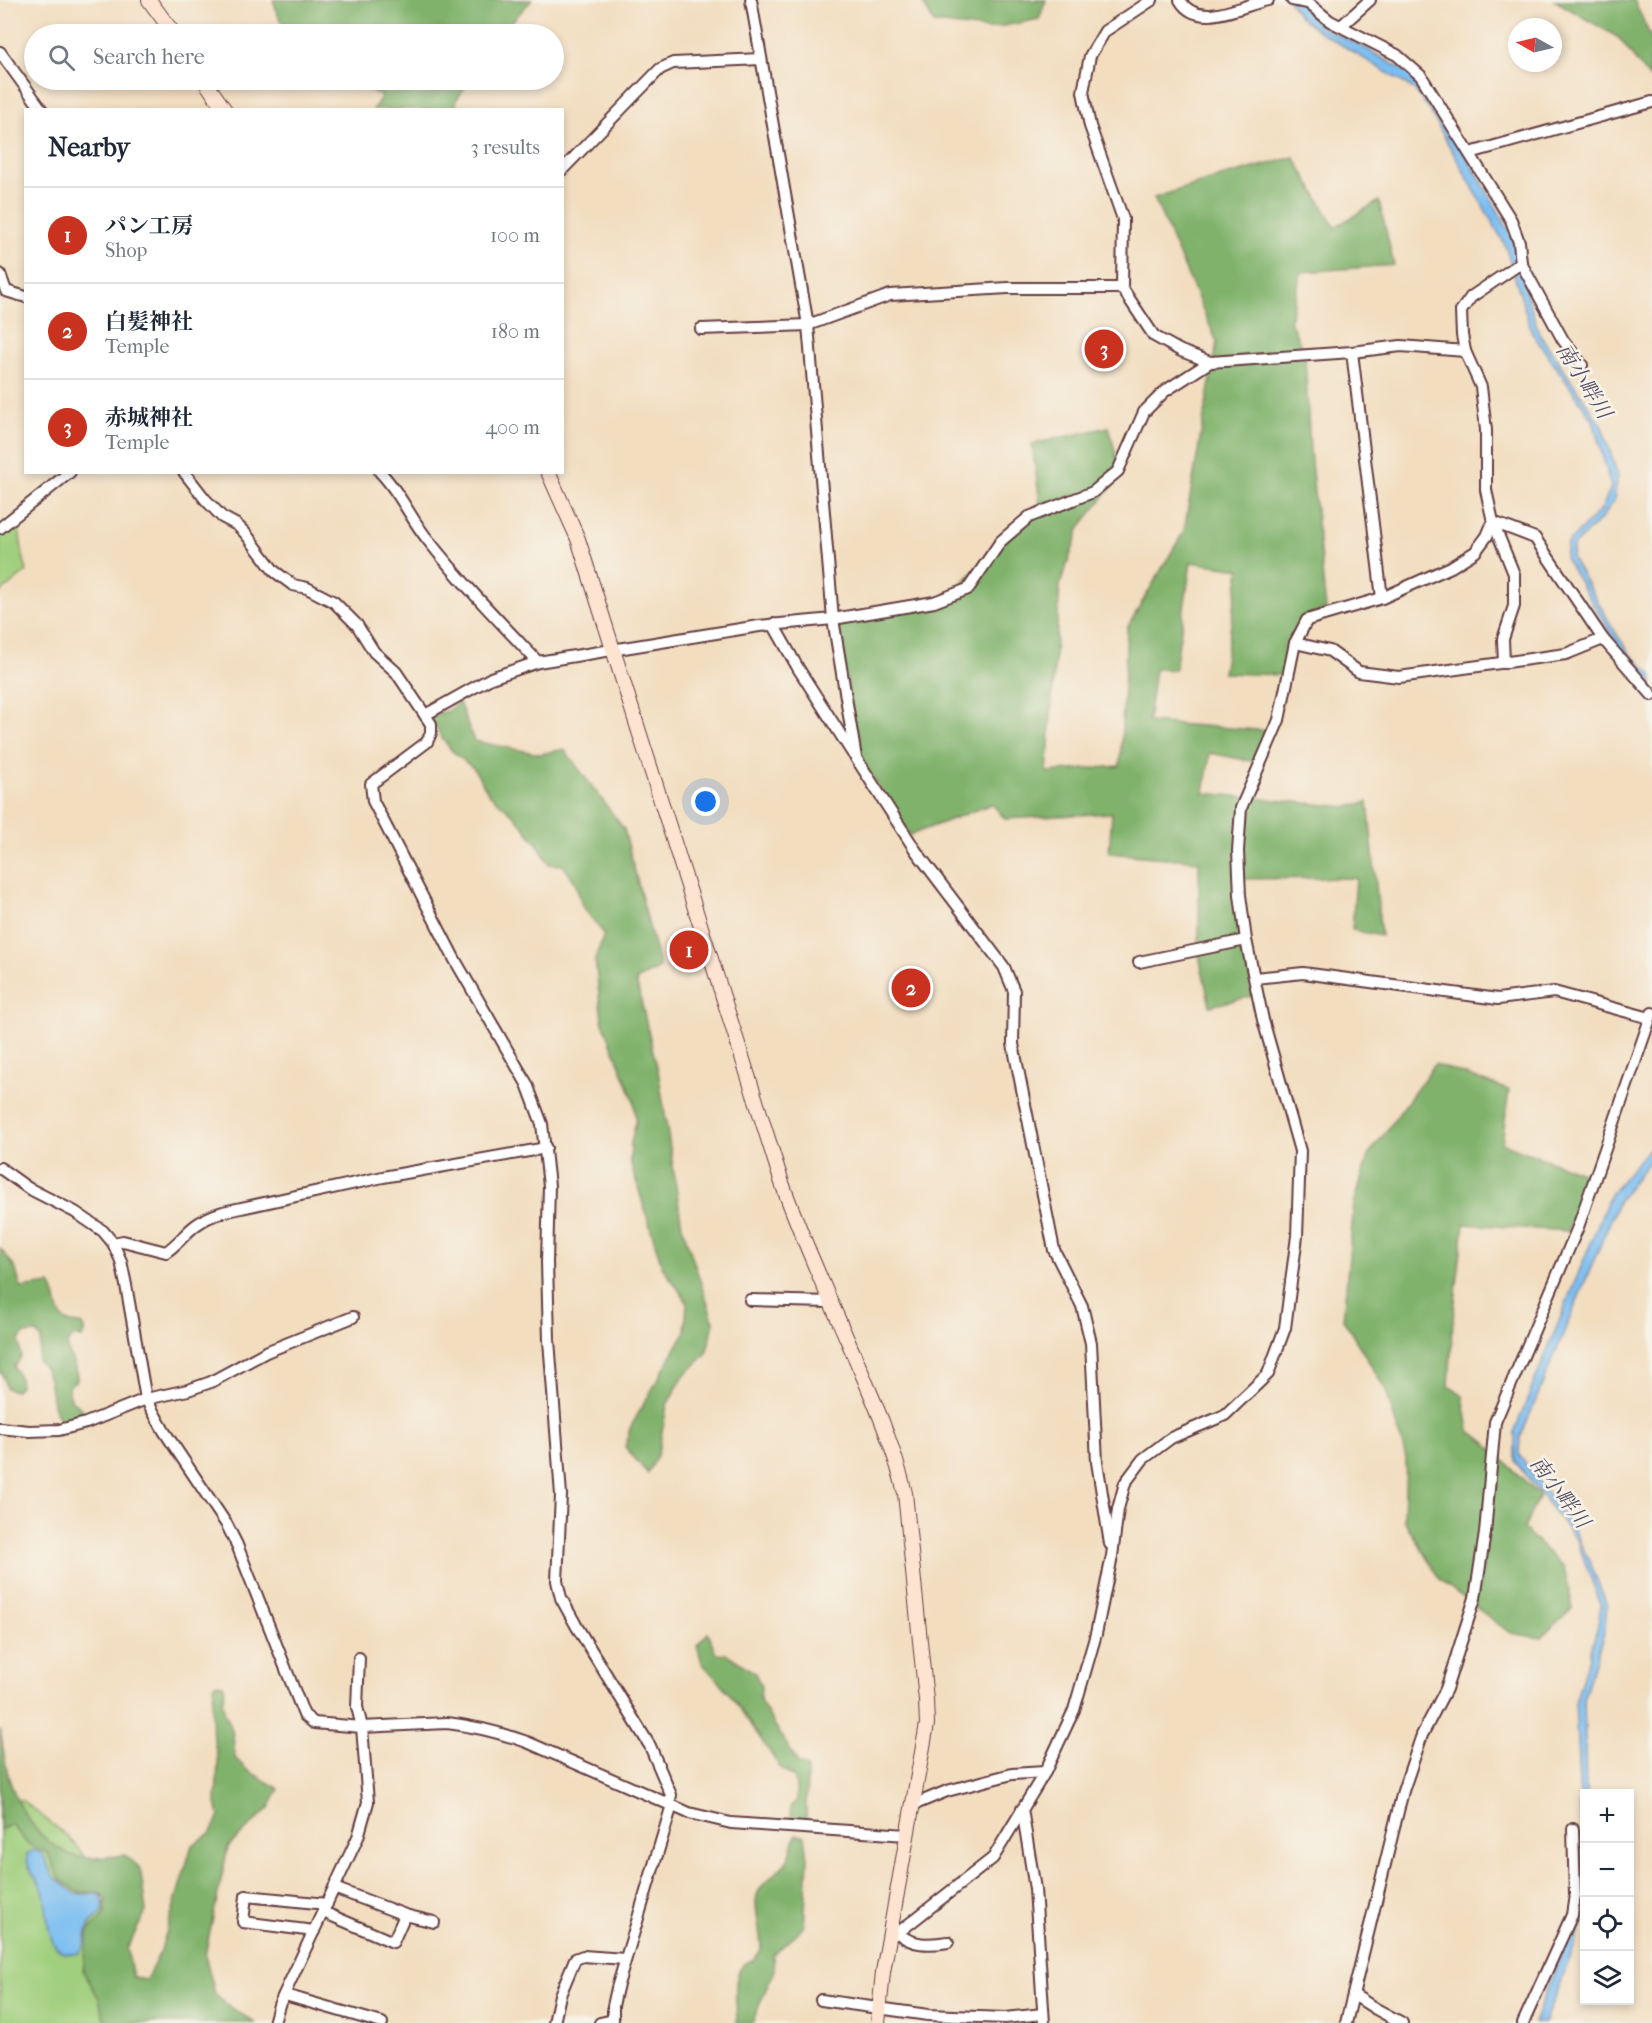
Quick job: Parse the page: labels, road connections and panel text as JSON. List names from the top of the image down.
{
  "water": ["南小畔川"],
  "north": "left",
  "page": {
    "search": "Search here",
    "heading": ["Nearby", "3 results"],
    "list": [
      {
        "mark": "1",
        "name": "パン工房",
        "note": "Shop",
        "value": "100 m"
      },
      {
        "mark": "2",
        "name": "白髪神社",
        "note": "Temple",
        "value": "180 m"
      },
      {
        "mark": "3",
        "name": "赤城神社",
        "note": "Temple",
        "value": "400 m"
      }
    ],
    "pins": ["3", "1", "2"],
    "map_buttons": ["+", "−"]
  }
}
